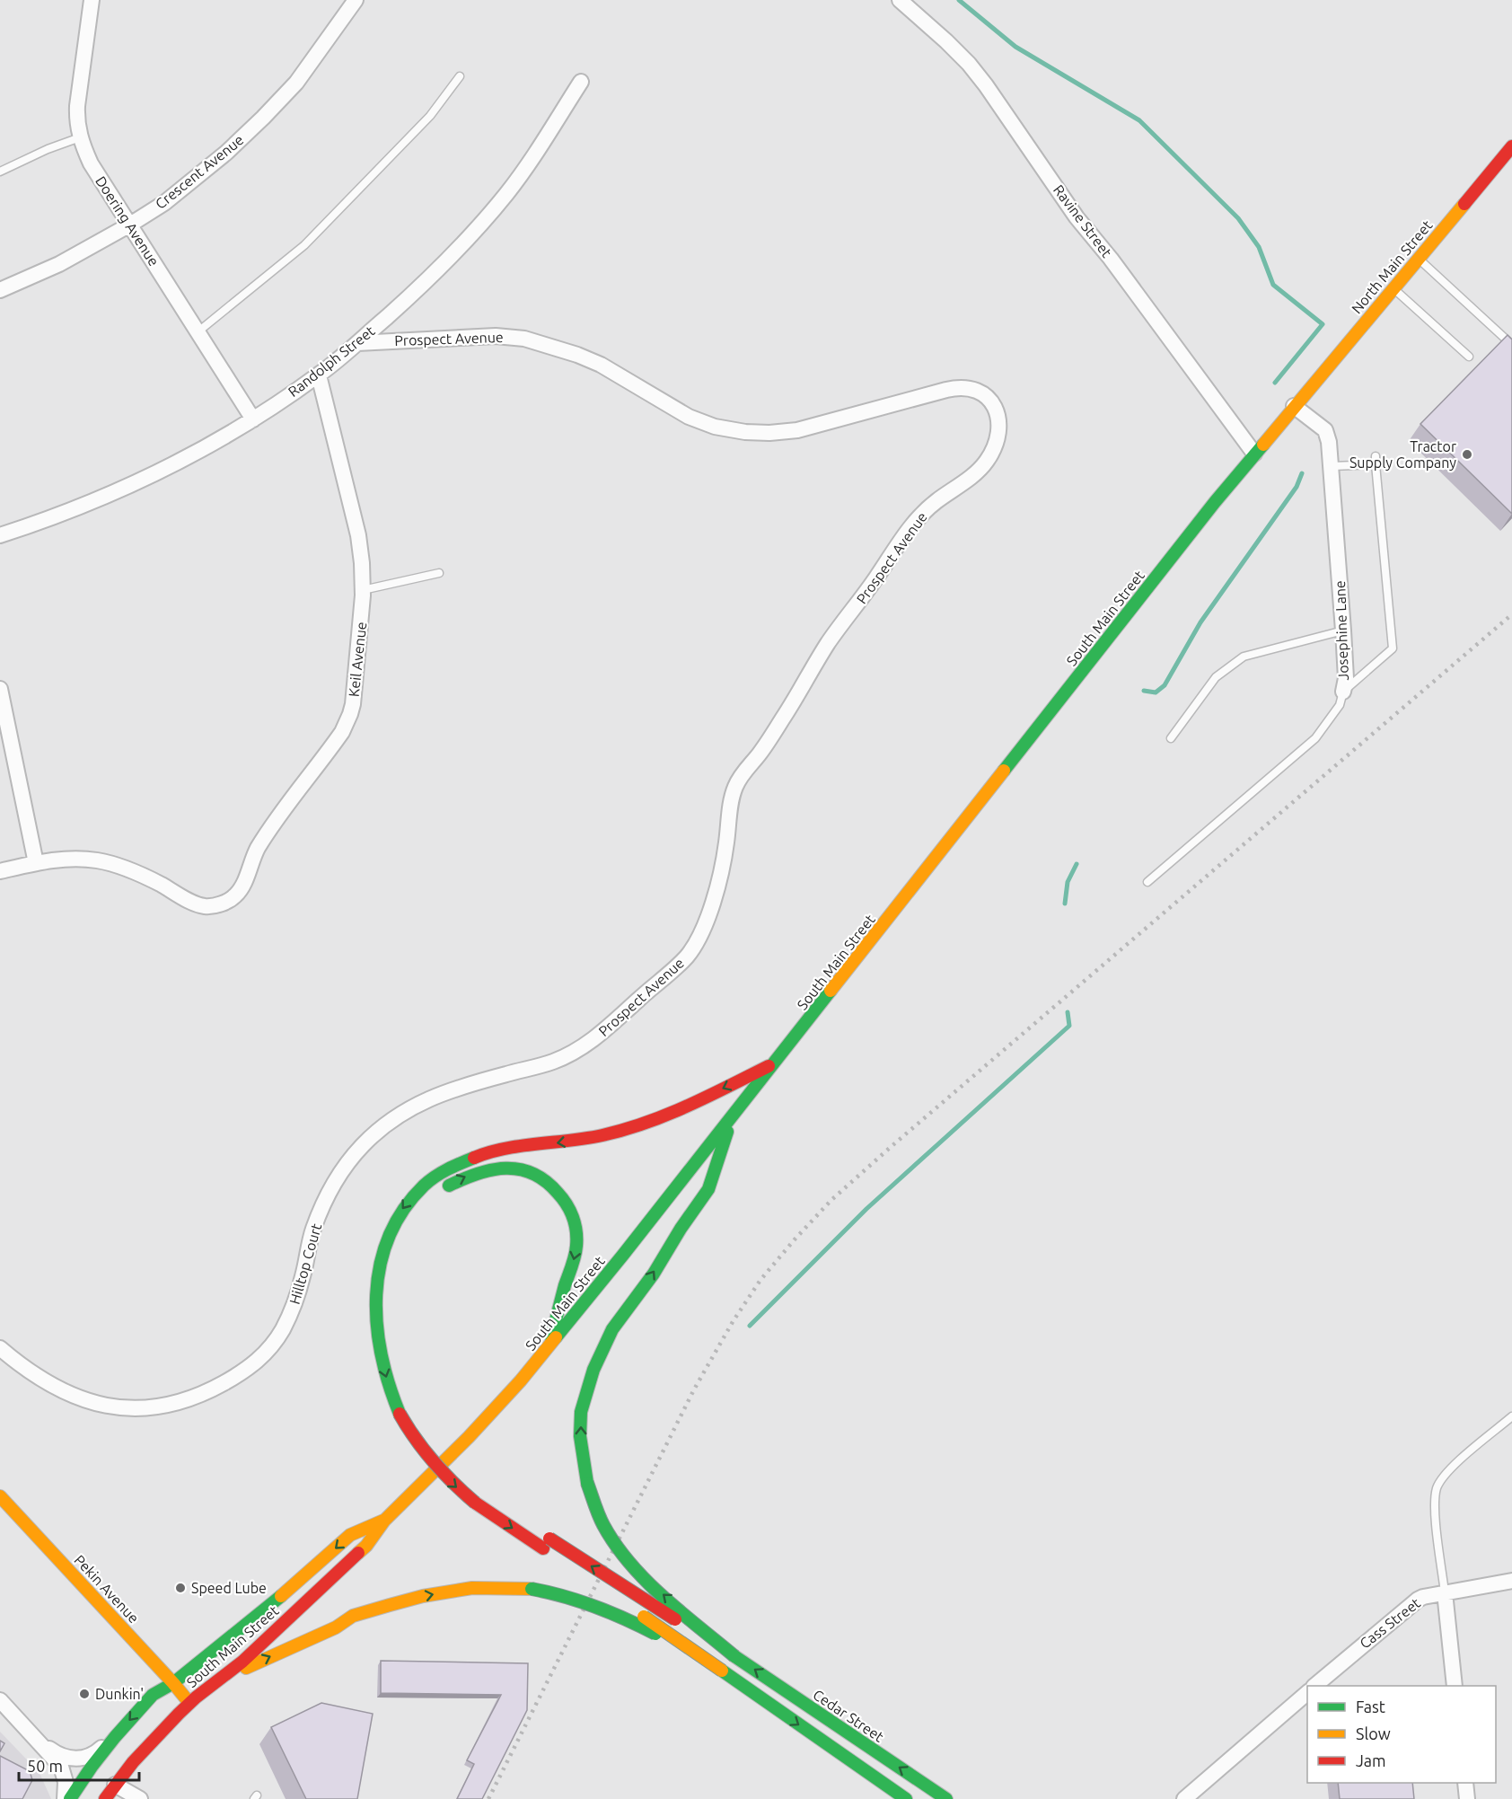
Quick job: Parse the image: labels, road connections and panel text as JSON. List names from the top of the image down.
{
  "streets": {
    "main road": [
      "North Main Street",
      "South Main Street",
      "Pekin Avenue",
      "Cedar Street"
    ],
    "street": [
      "Crescent Avenue",
      "Doering Avenue",
      "Ravine Street",
      "Prospect Avenue",
      "Randolph Street",
      "Josephine Lane",
      "Keil Avenue",
      "Hilltop Court",
      "Cass Street"
    ]
  },
  "crossings": [
    ["Crescent Avenue", "Doering Avenue"],
    ["Doering Avenue", "Randolph Street"],
    ["Ravine Street", "South Main Street"],
    ["North Main Street", "South Main Street"],
    ["North Main Street", "Josephine Lane"],
    ["Prospect Avenue", "Randolph Street"],
    ["Prospect Avenue", "Hilltop Court"],
    ["Randolph Street", "Keil Avenue"],
    ["South Main Street", "Josephine Lane"],
    ["South Main Street", "Pekin Avenue"]
  ],
  "places": ["Tractor Supply Company", "Speed Lube", "Dunkin'"],
  "legend": ["Fast", "Slow", "Jam"],
  "scale_bar": "50 m"
}
